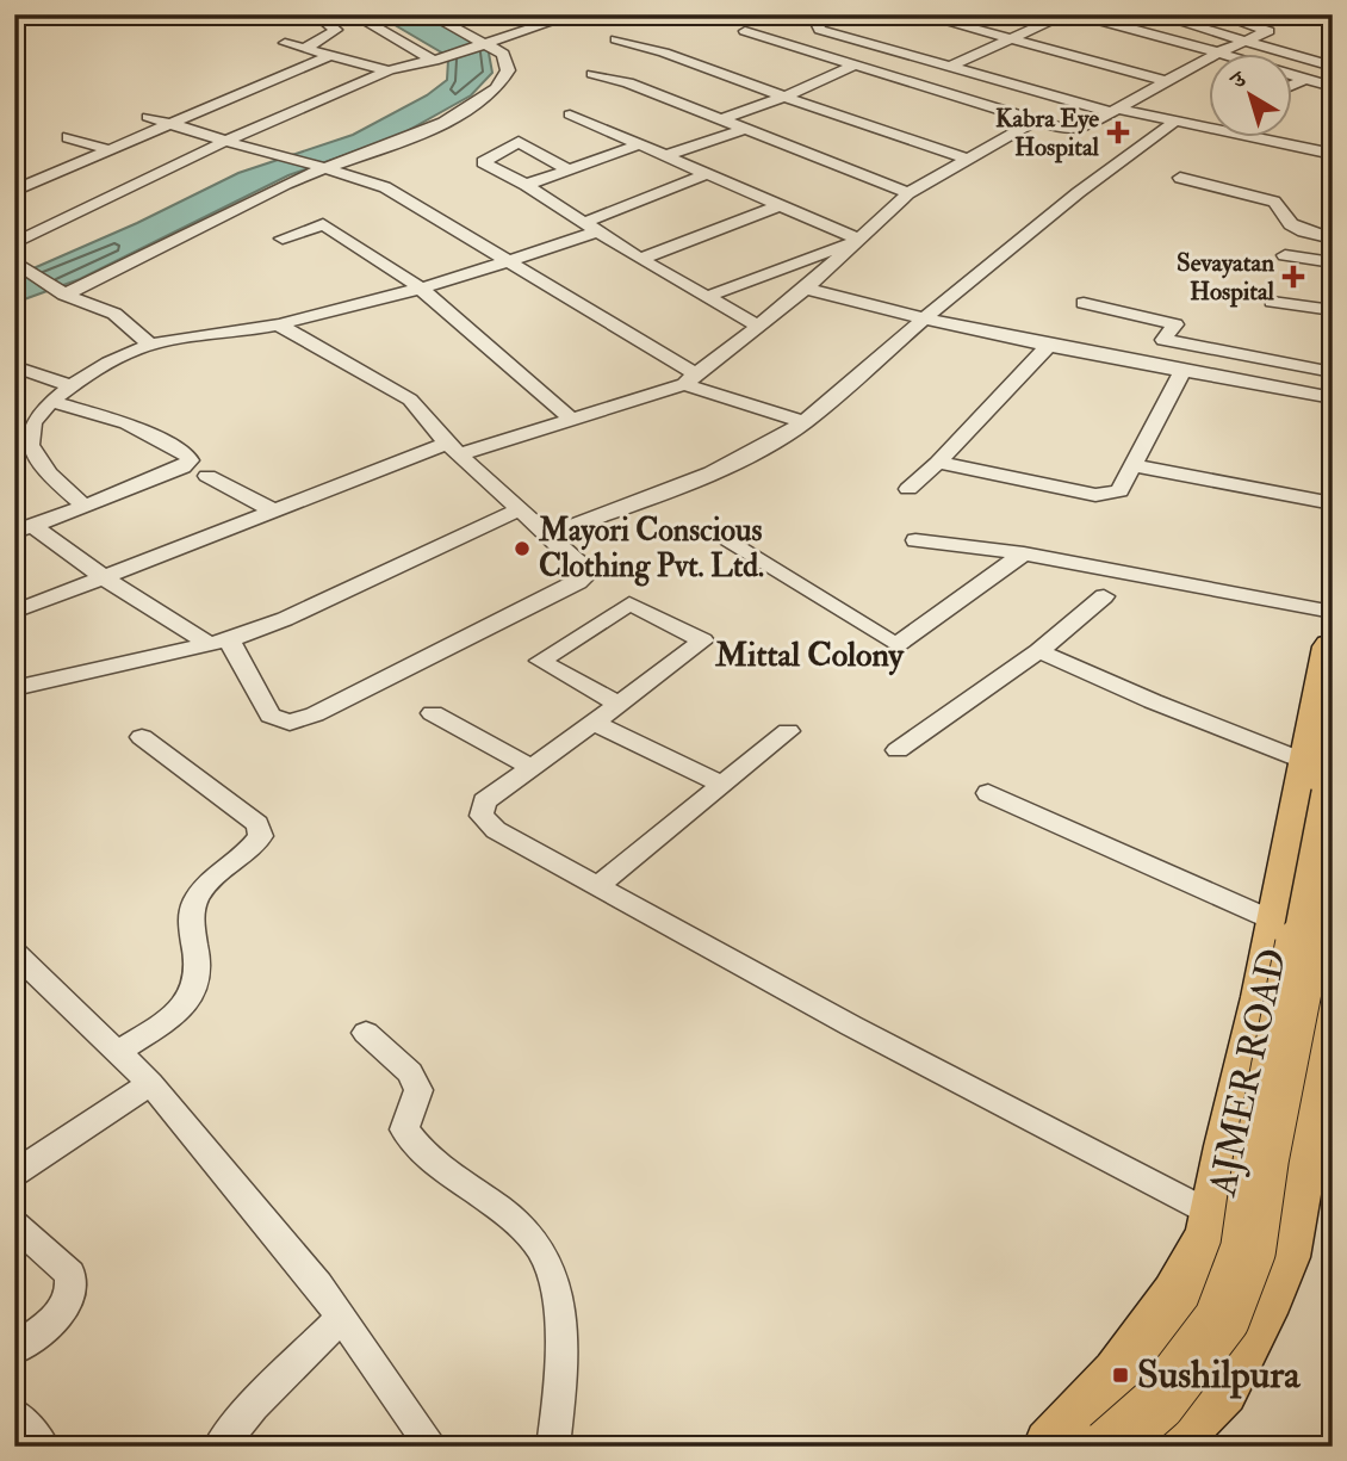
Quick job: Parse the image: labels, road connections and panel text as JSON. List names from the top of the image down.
{
  "streets": {
    "highway": ["AJMER ROAD"]
  },
  "districts": ["Mittal Colony"],
  "places": {
    "health": ["Kabra Eye Hospital", "Sevayatan Hospital"],
    "other": ["Mayori Conscious Clothing Pvt. Ltd."],
    "transit": ["Sushilpura"]
  },
  "north": "top left"
}
